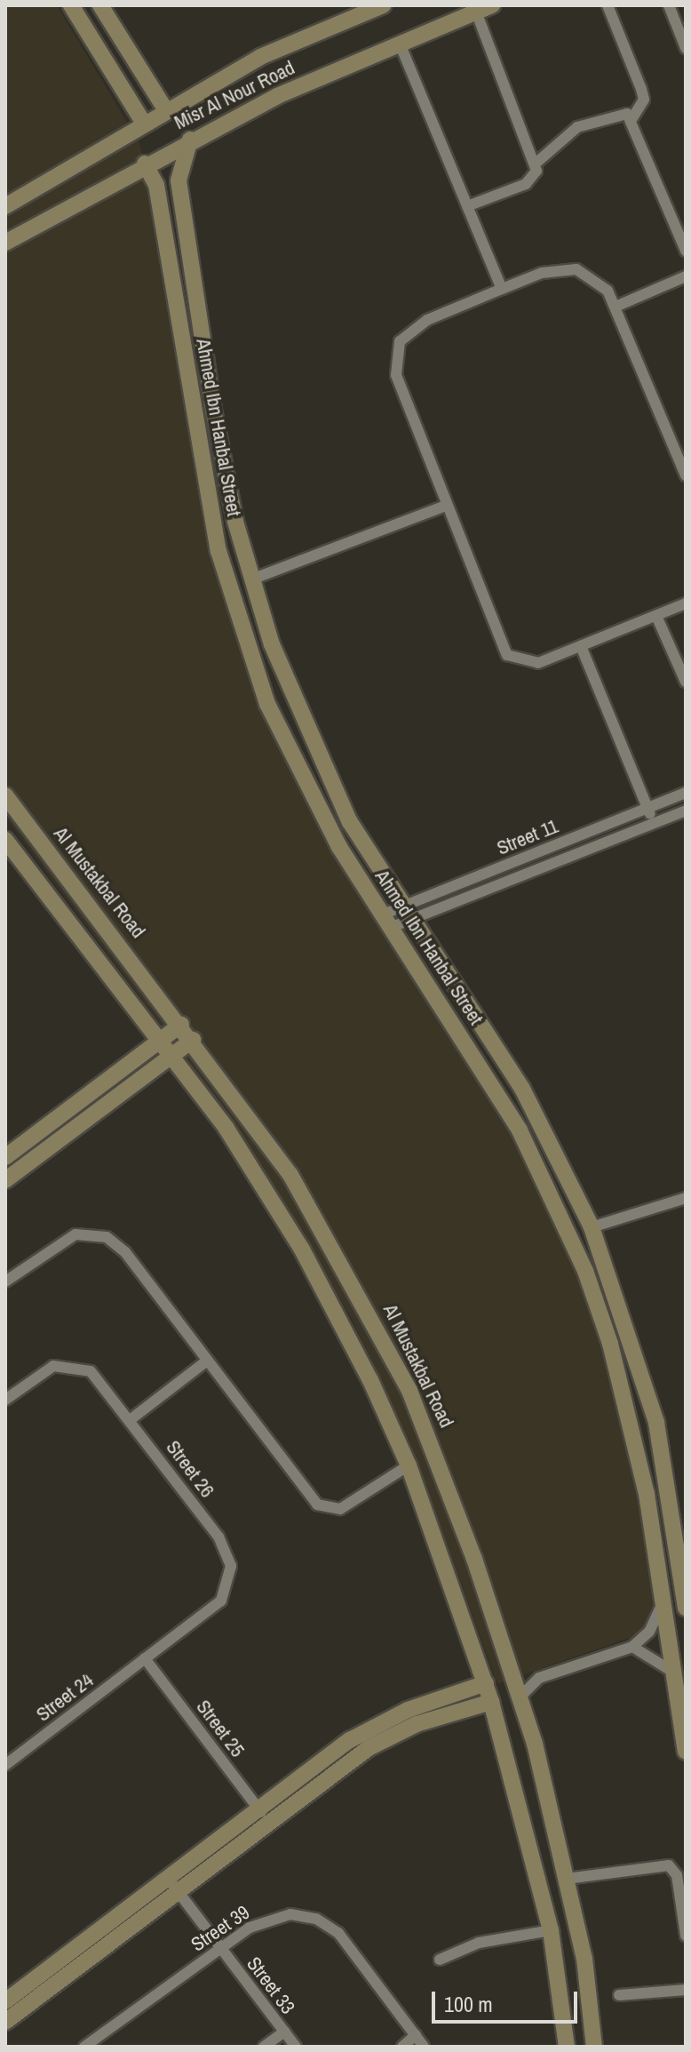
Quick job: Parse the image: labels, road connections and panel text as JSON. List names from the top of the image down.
{
  "streets": {
    "street": [
      "Misr Al Nour Road",
      "Ahmed Ibn Hanbal Street",
      "Street 11",
      "Al Mustakbal Road",
      "Street 26",
      "Street 24",
      "Street 25",
      "Street 39",
      "Street 33"
    ]
  },
  "crossings": [
    ["Misr Al Nour Road", "Ahmed Ibn Hanbal Street"],
    ["Ahmed Ibn Hanbal Street", "Street 11"],
    ["Street 26", "Street 24"],
    ["Street 26", "Street 25"],
    ["Street 24", "Street 25"],
    ["Street 39", "Street 33"]
  ],
  "scale_bar": "100 m"
}
